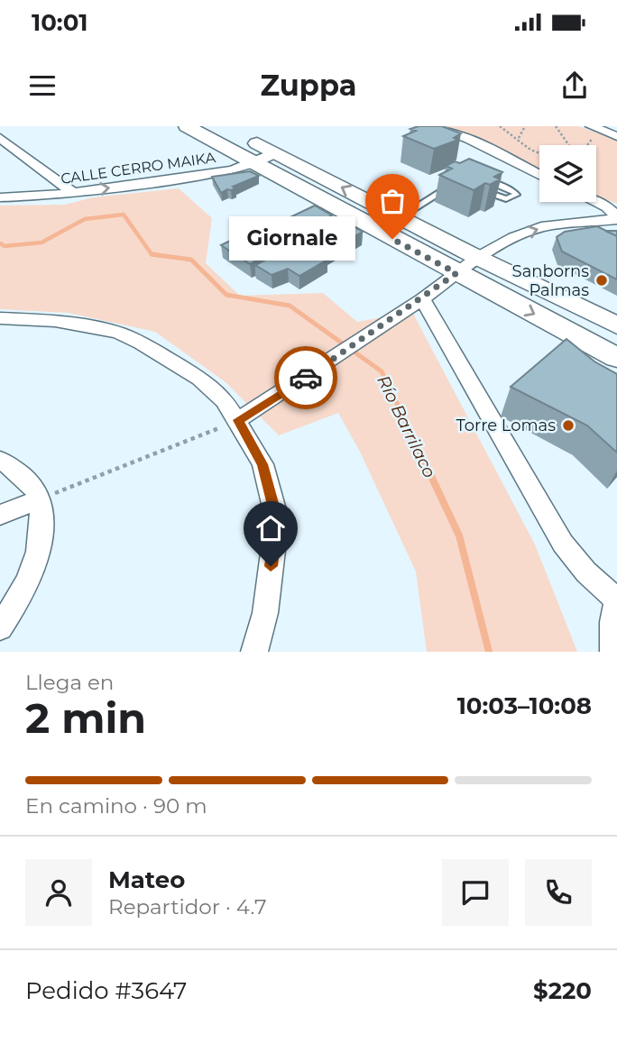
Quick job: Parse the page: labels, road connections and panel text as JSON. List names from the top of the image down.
{
  "streets": {
    "street": ["CALLE CERRO MAIKA"]
  },
  "one_way": ["CALLE CERRO MAIKA"],
  "water": ["Río Barrilaco"],
  "places": ["Giornale", "Sanborns Palmas", "Torre Lomas"],
  "page": {
    "status": "10:01",
    "header": "Zuppa",
    "bubble": "Giornale",
    "heading": ["2 min", "Llega en", "10:03–10:08"],
    "panel": [
      "Mateo",
      "Repartidor · 4.7",
      "Pedido #3647",
      "$220"
    ],
    "bar": "En camino · 90 m"
  }
}
